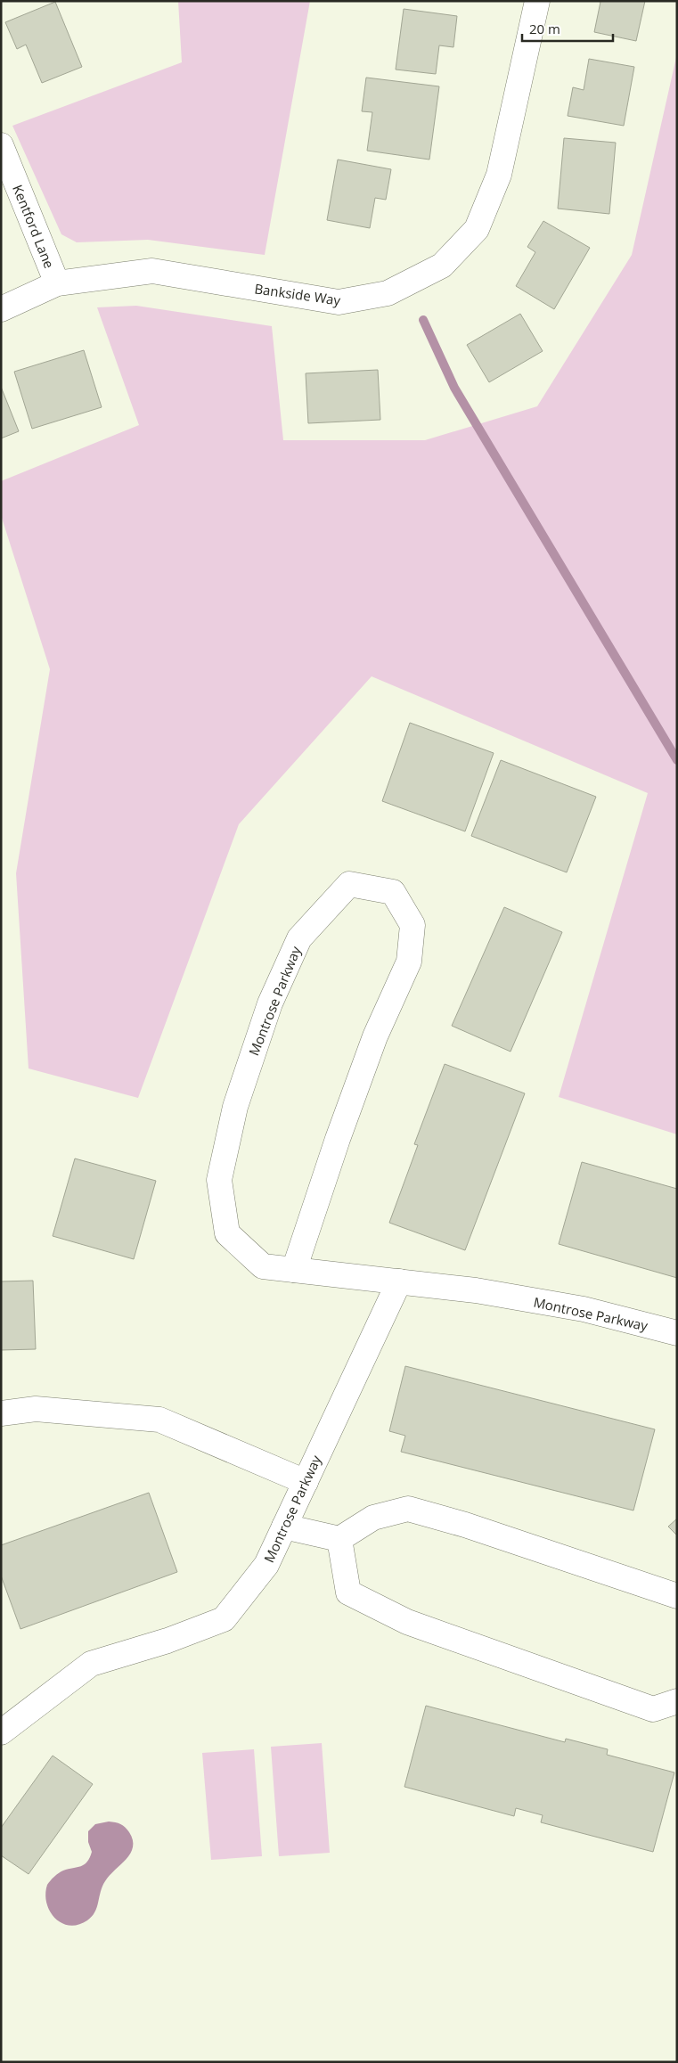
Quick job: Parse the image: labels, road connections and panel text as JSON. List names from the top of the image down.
{
  "streets": {
    "street": ["Kentford Lane", "Bankside Way", "Montrose Parkway"]
  },
  "crossings": [
    ["Kentford Lane", "Bankside Way"]
  ],
  "scale_bar": "20 m"
}
